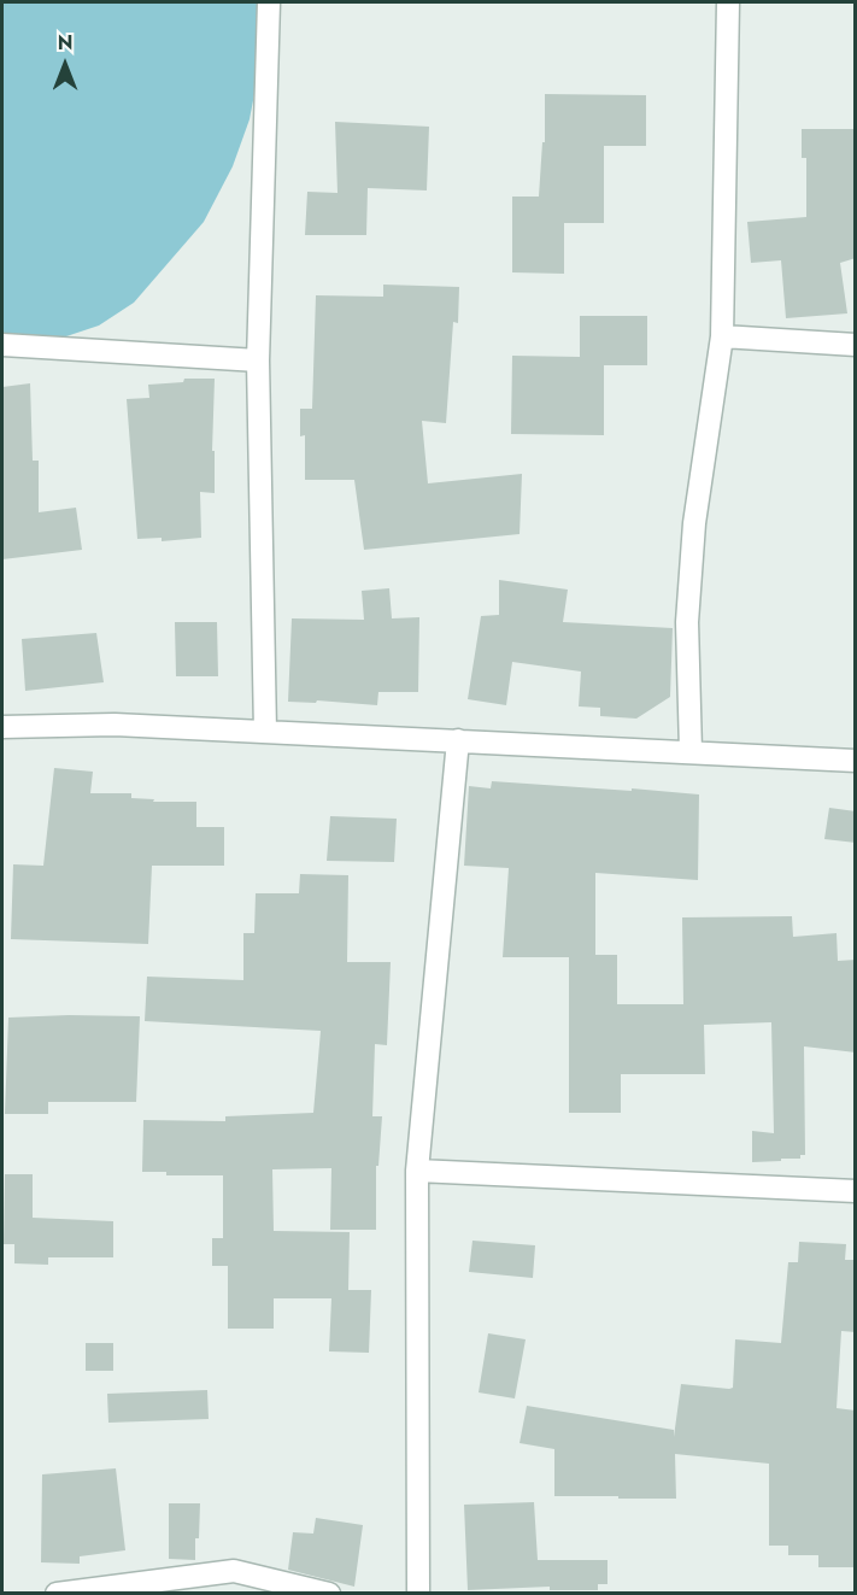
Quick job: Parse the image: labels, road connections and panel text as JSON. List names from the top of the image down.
{
  "north": "top"
}
